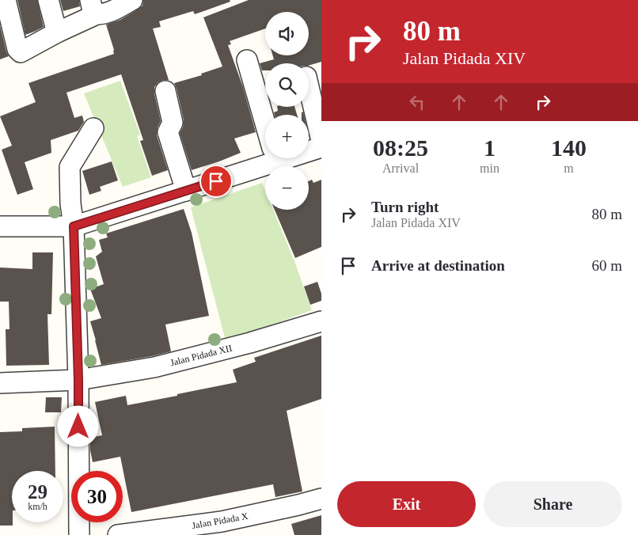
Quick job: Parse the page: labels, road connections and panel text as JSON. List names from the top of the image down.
{
  "streets": {
    "street": ["Jalan Pidada XII", "Jalan Pidada X"]
  },
  "page": {
    "turn": ["80 m", "Jalan Pidada XIV"],
    "map_buttons": ["+", "−"],
    "eta": [
      "08:25",
      "Arrival",
      "1",
      "min",
      "140",
      "m"
    ],
    "list": [
      {
        "name": "Turn right",
        "note": "Jalan Pidada XIV",
        "value": "80 m"
      },
      {
        "name": "Arrive at destination",
        "value": "60 m"
      }
    ],
    "speed": "29 km/h",
    "limit": "30",
    "buttons": ["Exit", "Share"]
  }
}
